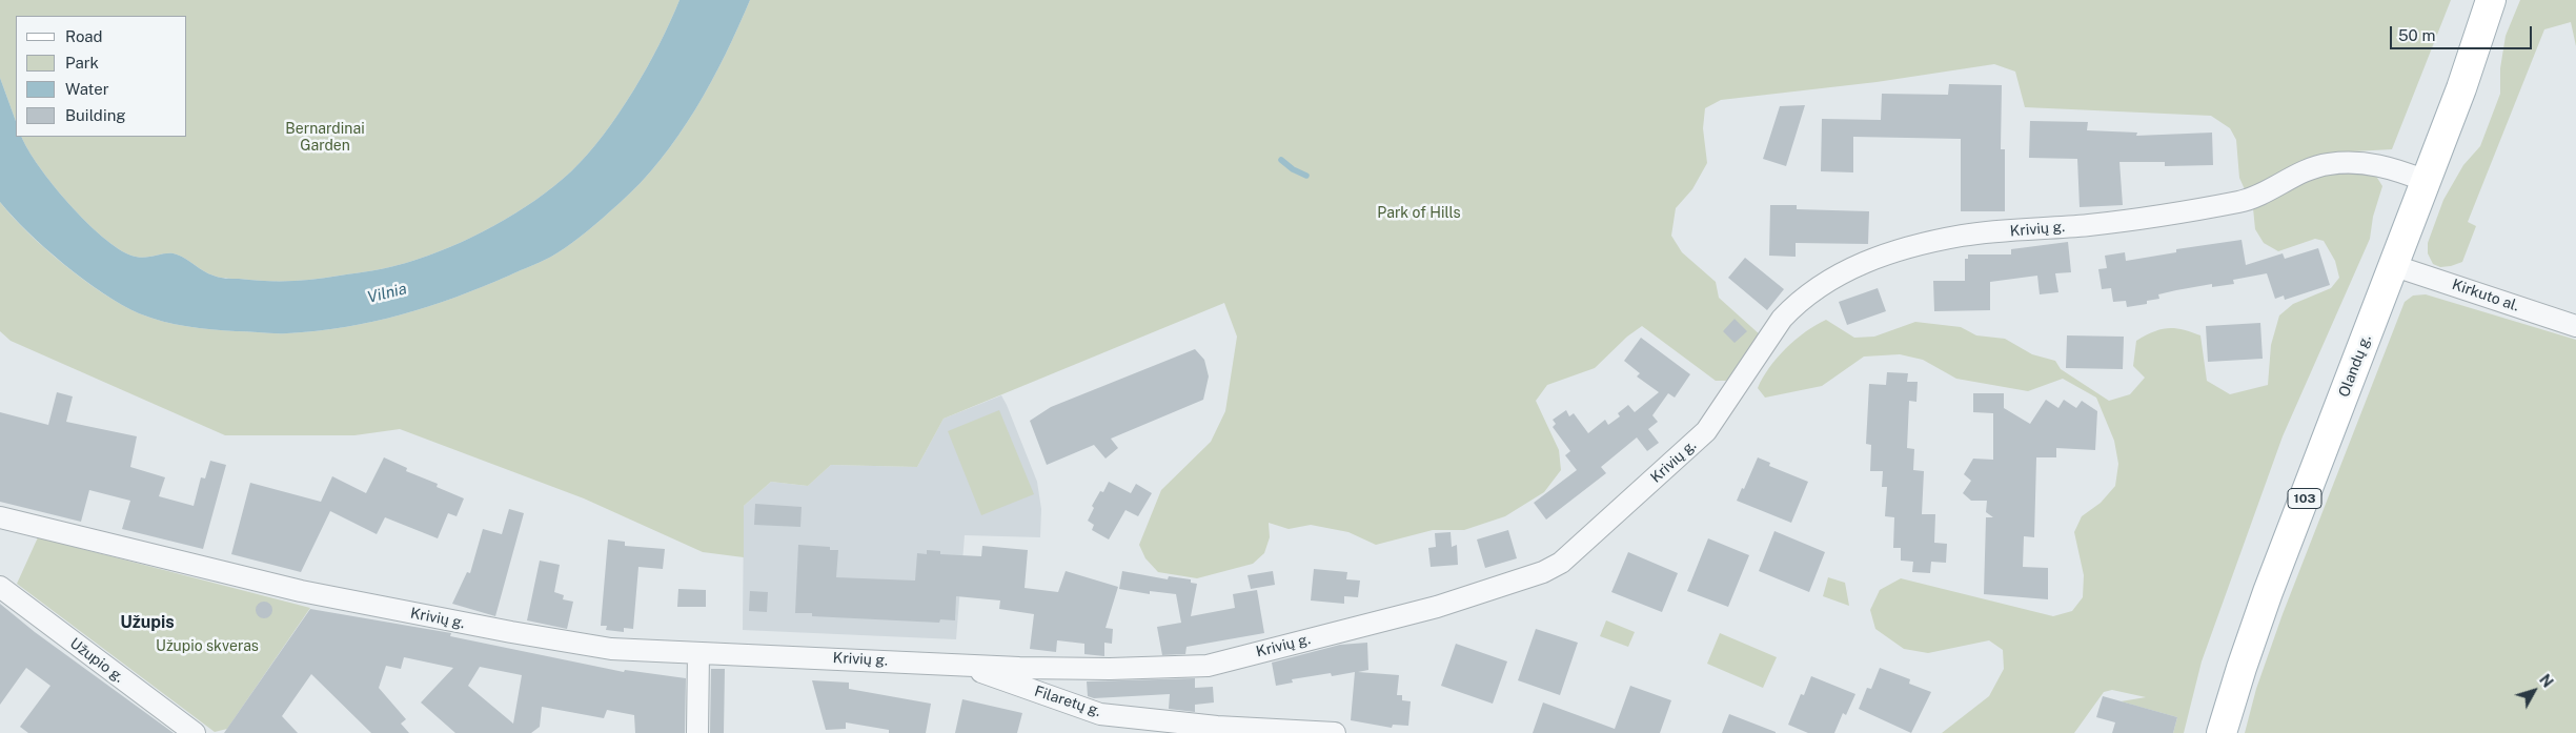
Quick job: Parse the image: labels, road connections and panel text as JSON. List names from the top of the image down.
{
  "streets": {
    "main road": ["Olandų g.", "103"],
    "street": [
      "Krivių g.",
      "Kirkuto al.",
      "Užupio g.",
      "Filaretų g."
    ]
  },
  "crossings": [
    ["Krivių g.", "Olandų g."],
    ["Krivių g.", "Filaretų g."],
    ["Kirkuto al.", "Olandų g."]
  ],
  "districts": ["Užupis"],
  "water": ["Vilnia"],
  "parks": ["Bernardinai Garden", "Park of Hills", "Užupio skveras"],
  "legend": [
    "Road",
    "Park",
    "Water",
    "Building"
  ],
  "scale_bar": "50 m",
  "north": "top right"
}
